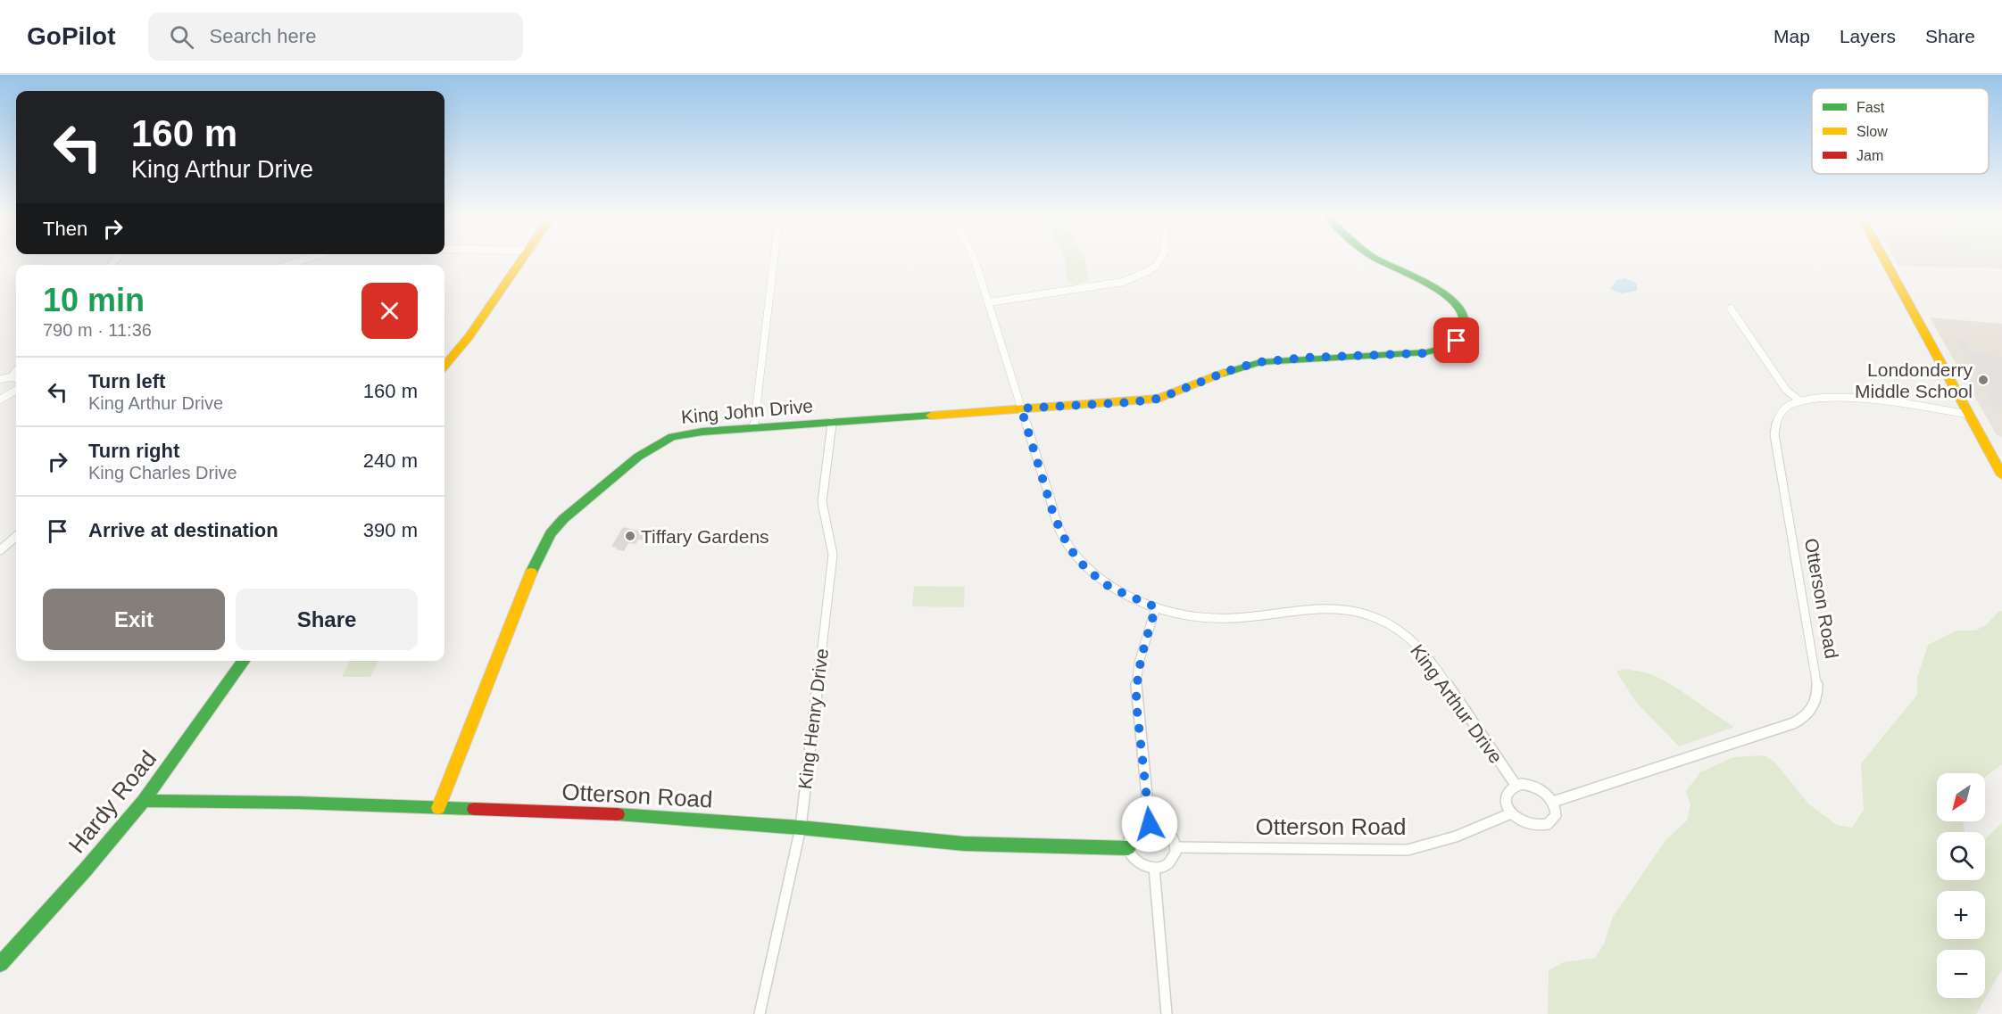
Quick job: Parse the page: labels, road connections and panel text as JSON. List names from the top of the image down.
{
  "streets": {
    "street": [
      "King John Drive",
      "Otterson Road",
      "King Arthur Drive",
      "King Henry Drive",
      "Hardy Road"
    ]
  },
  "crossings": [
    ["King John Drive", "Otterson Road"],
    ["King John Drive", "King Arthur Drive"],
    ["King John Drive", "King Henry Drive"],
    ["Otterson Road", "King Arthur Drive"],
    ["Otterson Road", "King Henry Drive"],
    ["Otterson Road", "Hardy Road"]
  ],
  "places": ["Londonderry Middle School", "Tiffary Gardens"],
  "legend": ["Fast", "Slow", "Jam"],
  "north": "bottom left",
  "page": {
    "header": "GoPilot",
    "search": "Search here",
    "nav": ["Map", "Layers", "Share"],
    "turn": ["160 m", "King Arthur Drive"],
    "then": "Then",
    "heading": ["10 min", "790 m · 11:36"],
    "list": [
      {
        "name": "Turn left",
        "note": "King Arthur Drive",
        "value": "160 m"
      },
      {
        "name": "Turn right",
        "note": "King Charles Drive",
        "value": "240 m"
      },
      {
        "name": "Arrive at destination",
        "value": "390 m"
      }
    ],
    "buttons": ["Exit", "Share"],
    "map_buttons": ["+", "−"]
  }
}
